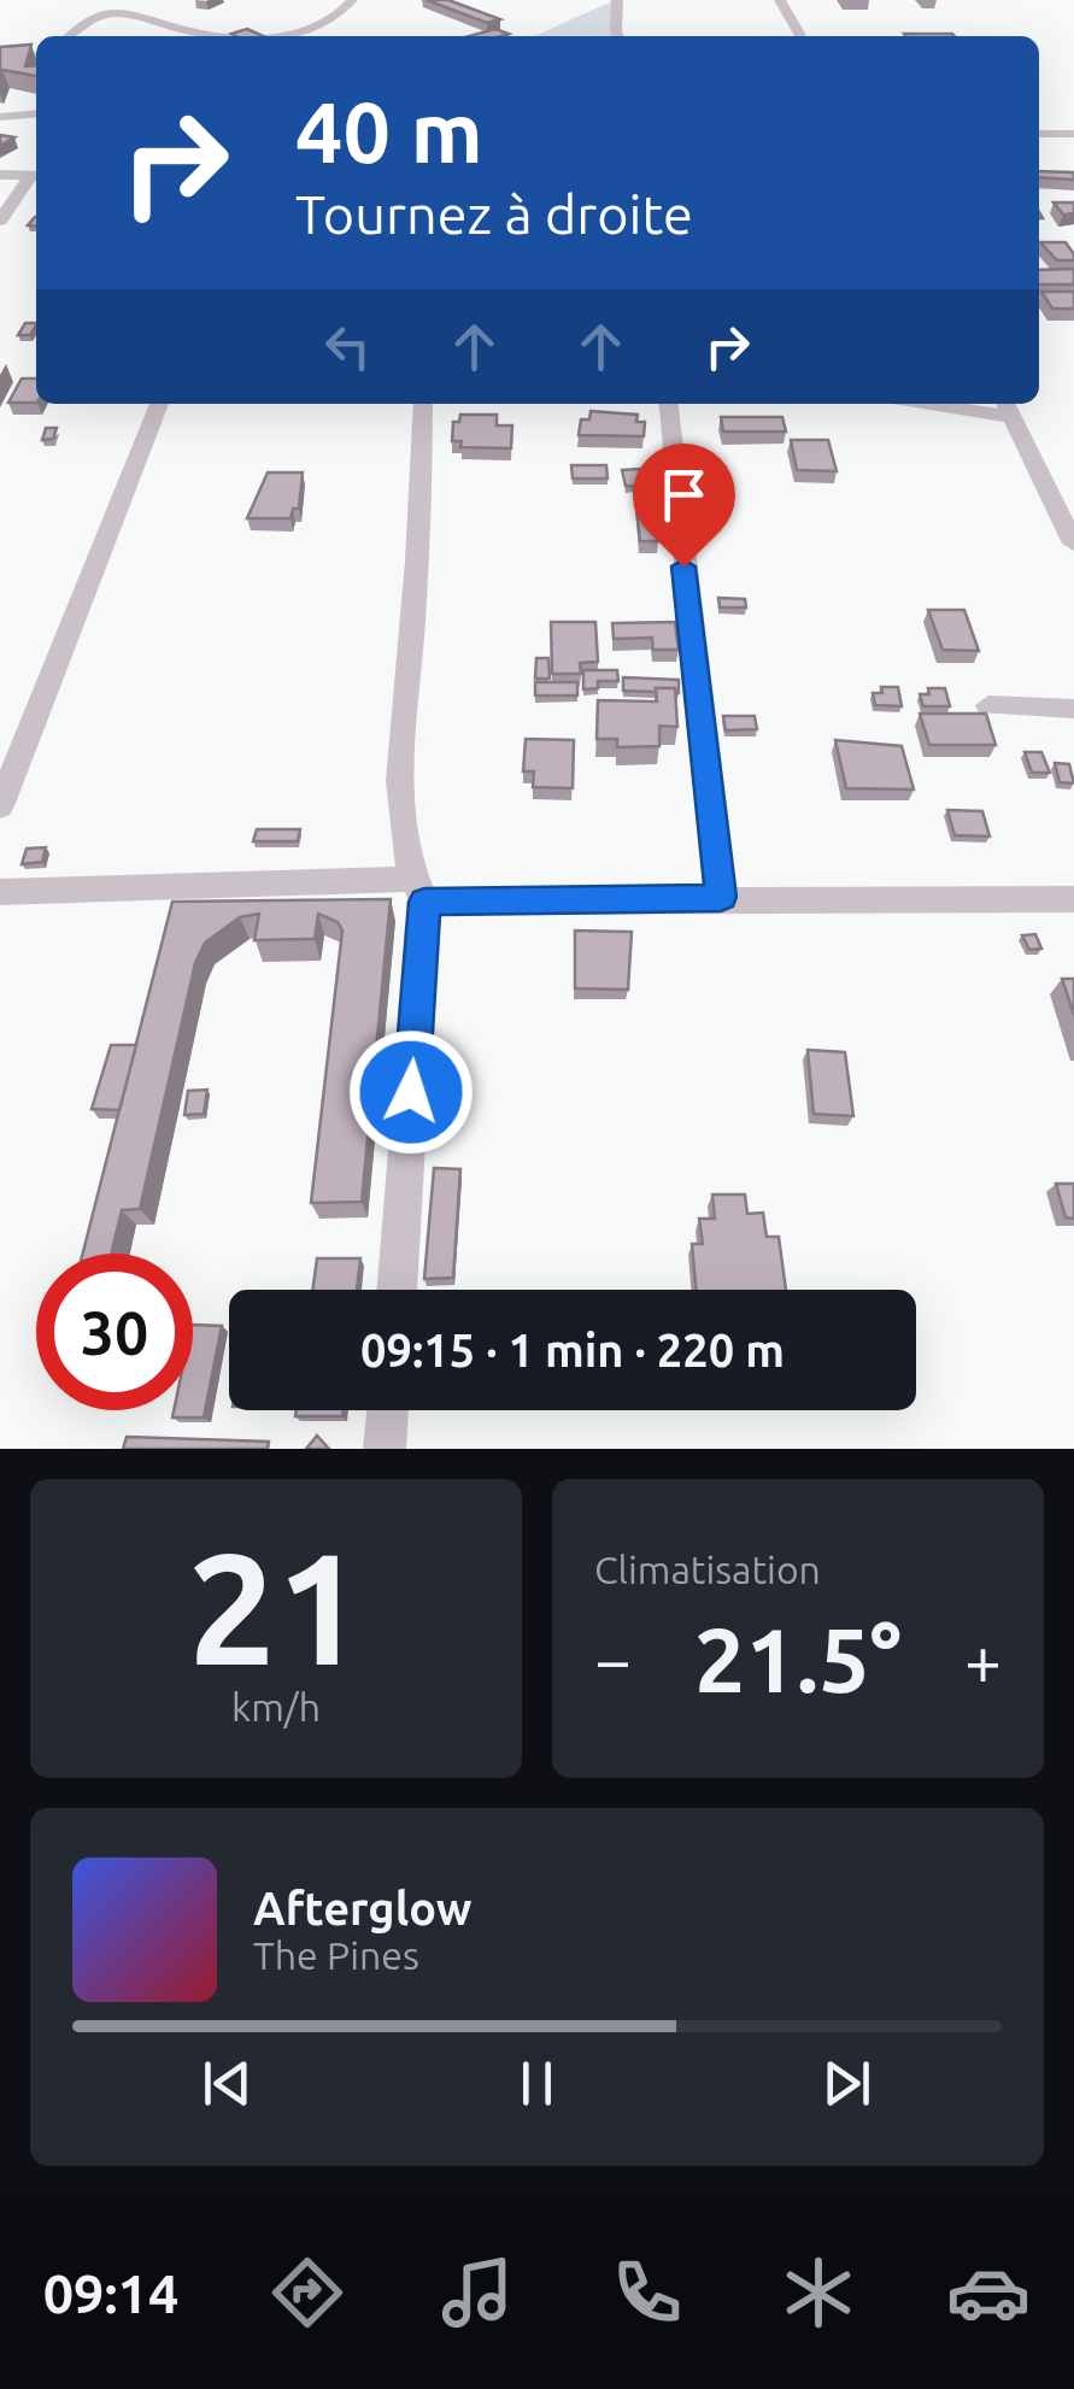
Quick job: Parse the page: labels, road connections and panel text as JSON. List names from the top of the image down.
{
  "page": {
    "turn": ["40 m", "Tournez à droite"],
    "limit": "30",
    "trip": "09:15 · 1 min · 220 m",
    "tile": [
      ["21", "km/h"],
      "Climatisation"
    ],
    "heat": ["−", "21.5°", "+"],
    "song": ["Afterglow", "The Pines"],
    "tabs": "09:14"
  }
}
